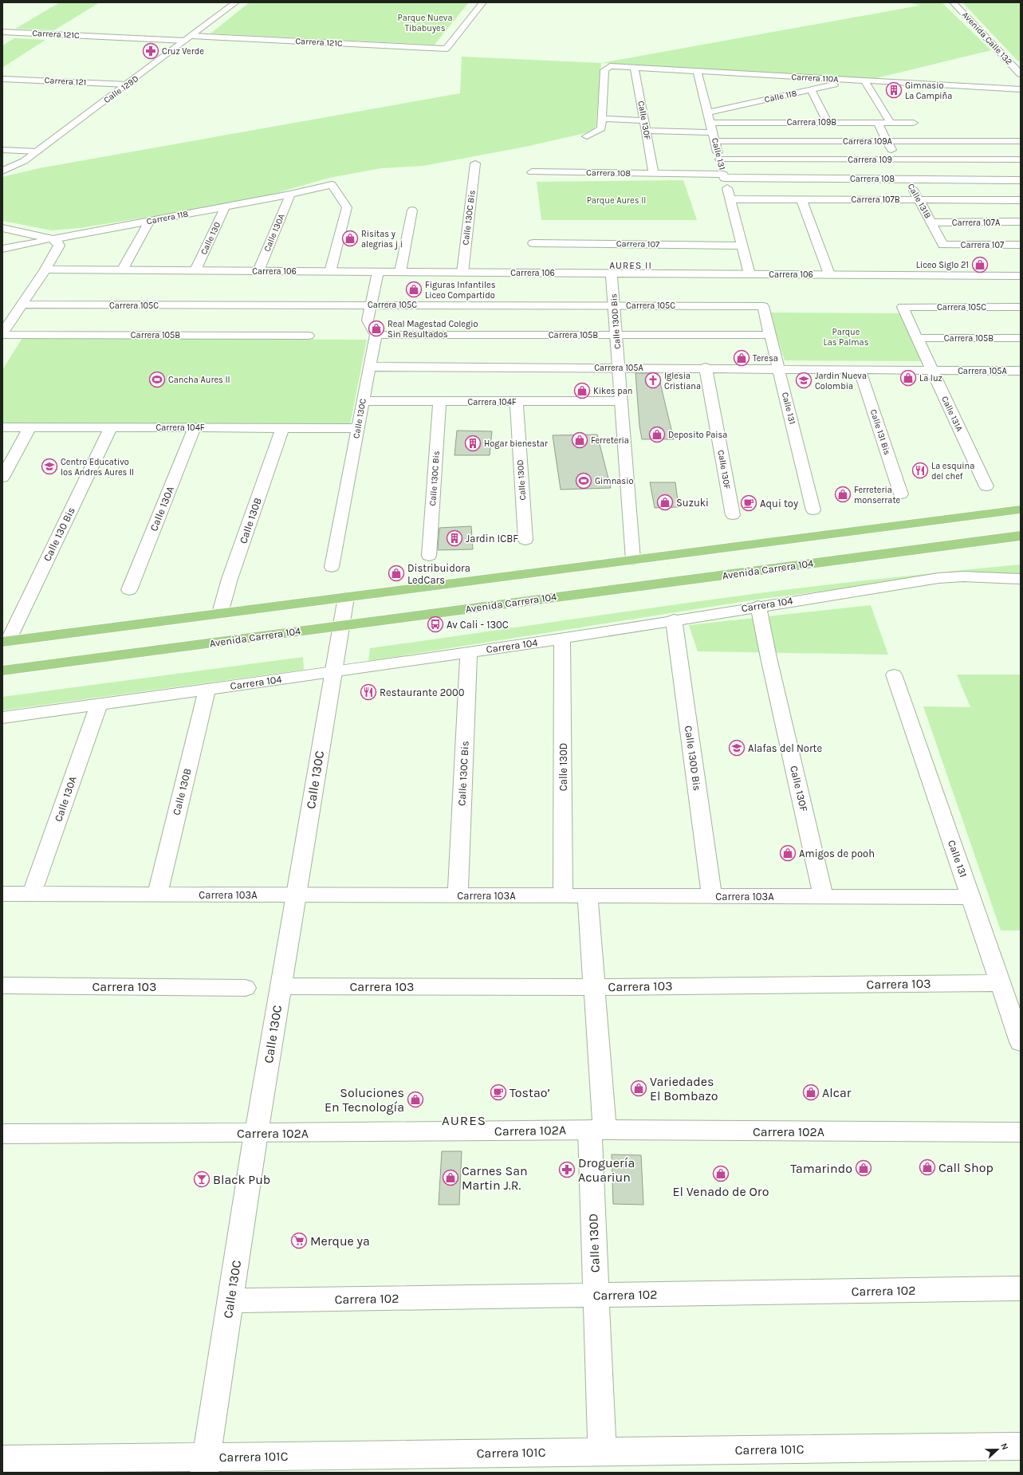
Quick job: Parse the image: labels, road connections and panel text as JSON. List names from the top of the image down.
{
  "streets": {
    "main road": ["Avenida Carrera 104"],
    "street": [
      "Carrera 121C",
      "Avenida Calle 132",
      "Carrera 110A",
      "Carrera 121",
      "Calle 129D",
      "Calle 118",
      "Calle 130F",
      "Carrera 109B",
      "Carrera 109A",
      "Calle 131",
      "Carrera 109",
      "Carrera 108",
      "Carrera 107B",
      "Calle 131B",
      "Carrera 118",
      "Calle 130C Bis",
      "Carrera 107A",
      "Calle 130A",
      "Calle 130",
      "Carrera 107",
      "Carrera 106",
      "Carrera 105C",
      "Calle 130D Bis",
      "Carrera 105B",
      "Carrera 105A",
      "Carrera 104F",
      "Calle 131A",
      "Calle 130C",
      "Calle 131 Bis",
      "Calle 130D",
      "Calle 130B",
      "Calle 130 Bis",
      "Carrera 104",
      "Carrera 103A",
      "Carrera 103",
      "Carrera 102A",
      "Carrera 102",
      "Carrera 101C"
    ]
  },
  "crossings": [
    ["Carrera 121C", "Calle 129D"],
    ["Carrera 110A", "Calle 118"],
    ["Carrera 110A", "Calle 130F"],
    ["Carrera 110A", "Calle 131"],
    ["Carrera 121", "Calle 129D"],
    ["Calle 118", "Calle 131"],
    ["Calle 130F", "Carrera 109A"],
    ["Calle 130F", "Carrera 108"],
    ["Calle 130F", "Carrera 105A"],
    ["Calle 130F", "Carrera 104"],
    ["Calle 130F", "Carrera 103A"],
    ["Carrera 109B", "Calle 131"],
    ["Carrera 109B", "Calle 131B"],
    ["Carrera 109A", "Calle 131"],
    ["Carrera 109A", "Calle 131B"],
    ["Calle 131", "Carrera 109"],
    ["Calle 131", "Carrera 108"],
    ["Calle 131", "Carrera 107B"],
    ["Calle 131", "Carrera 107"],
    ["Calle 131", "Carrera 106"],
    ["Calle 131", "Carrera 105C"],
    ["Calle 131", "Carrera 105B"],
    ["Calle 131", "Carrera 105A"],
    ["Calle 131", "Carrera 103A"],
    ["Calle 131", "Carrera 103"],
    ["Carrera 109", "Calle 131B"],
    ["Carrera 108", "Calle 131B"],
    ["Carrera 107B", "Calle 131B"],
    ["Calle 131B", "Carrera 107A"],
    ["Calle 131B", "Carrera 107"],
    ["Carrera 118", "Calle 130A"],
    ["Carrera 118", "Calle 130"],
    ["Carrera 118", "Carrera 106"],
    ["Calle 130C Bis", "Carrera 106"],
    ["Calle 130C Bis", "Carrera 104F"],
    ["Calle 130C Bis", "Carrera 104"],
    ["Calle 130C Bis", "Carrera 103A"],
    ["Calle 130A", "Carrera 106"],
    ["Calle 130A", "Carrera 104F"],
    ["Calle 130A", "Carrera 104"],
    ["Calle 130A", "Carrera 103A"],
    ["Calle 130", "Carrera 106"],
    ["Carrera 106", "Calle 130D Bis"],
    ["Carrera 105C", "Calle 130D Bis"],
    ["Carrera 105C", "Calle 131A"],
    ["Calle 130D Bis", "Carrera 105B"],
    ["Calle 130D Bis", "Carrera 105A"],
    ["Calle 130D Bis", "Carrera 104F"],
    ["Calle 130D Bis", "Carrera 104"],
    ["Calle 130D Bis", "Carrera 103A"],
    ["Carrera 105B", "Calle 131A"],
    ["Carrera 105B", "Calle 130C"],
    ["Carrera 105A", "Calle 131A"],
    ["Carrera 105A", "Calle 130C"],
    ["Carrera 105A", "Calle 131 Bis"],
    ["Carrera 104F", "Calle 130C"],
    ["Carrera 104F", "Calle 130D"],
    ["Carrera 104F", "Calle 130B"],
    ["Carrera 104F", "Calle 130 Bis"],
    ["Calle 130C", "Avenida Carrera 104"],
    ["Calle 130C", "Carrera 104"],
    ["Calle 130C", "Carrera 103A"],
    ["Calle 130C", "Carrera 103"],
    ["Calle 130C", "Carrera 102A"],
    ["Calle 130C", "Carrera 102"],
    ["Calle 130C", "Carrera 101C"],
    ["Calle 130D", "Carrera 104"],
    ["Calle 130D", "Carrera 103A"],
    ["Calle 130D", "Carrera 103"],
    ["Calle 130D", "Carrera 102A"],
    ["Calle 130D", "Carrera 102"],
    ["Calle 130D", "Carrera 101C"],
    ["Calle 130B", "Carrera 104"],
    ["Calle 130B", "Carrera 103A"]
  ],
  "districts": ["AURES II", "AURES"],
  "parks": ["Parque Nueva Tibabuyes", "Parque Aures II", "Parque Las Palmas"],
  "places": {
    "pharmacy": ["Cruz Verde", "Droguería Acuariun"],
    "building": ["Gimnasio La Campiña", "Hogar bienestar", "Jardin ICBF"],
    "shop": [
      "Risitas y alegrias j i",
      "Liceo Siglo 21",
      "Figuras Infantiles Liceo Compartido",
      "Real Magestad Colegio Sin Resultados",
      "Teresa",
      "La luz",
      "Kikes pan",
      "Deposito Paisa",
      "Ferreteria",
      "Ferreteria monserrate",
      "Suzuki",
      "Distribuidora LedCars",
      "Amigos de pooh",
      "Variedades El Bombazo",
      "Alcar",
      "Soluciones En Tecnología",
      "Call Shop",
      "Tamarindo",
      "El Venado de Oro",
      "Carnes San Martin J.R."
    ],
    "sports": ["Cancha Aures II", "Gimnasio"],
    "church": ["Iglesia Cristiana"],
    "school or university": ["Jardin Nueva Colombia", "Centro Educativo los Andres Aures II", "Alafas del Norte"],
    "restaurant": ["La esquina del chef", "Restaurante 2000"],
    "cafe": ["Aqui toy", "Tostao’"],
    "bus stop": ["Av Cali - 130C"],
    "bar": ["Black Pub"],
    "supermarket": ["Merque ya"]
  },
  "north": "right"
}
